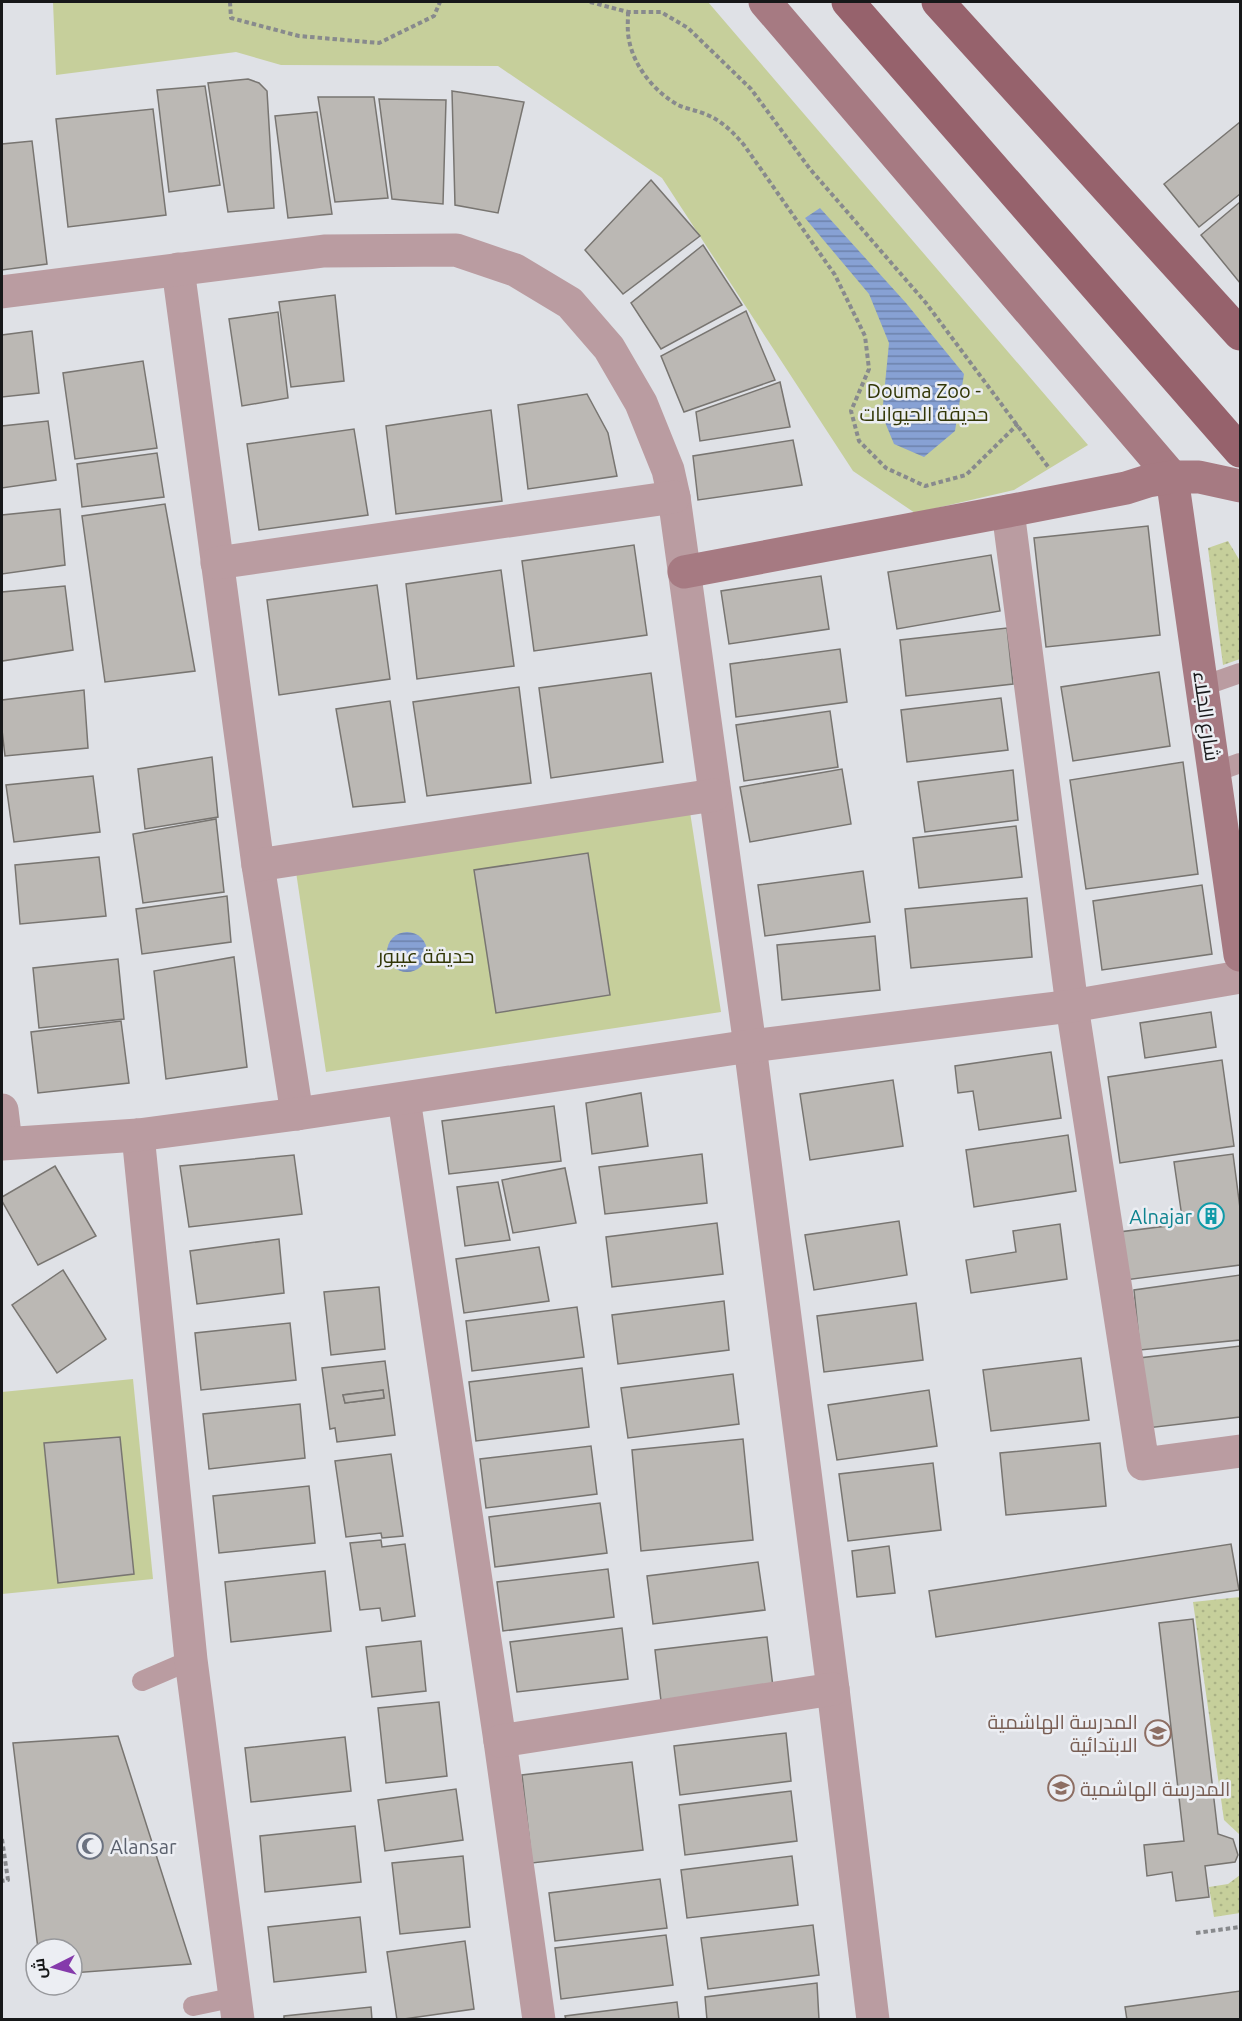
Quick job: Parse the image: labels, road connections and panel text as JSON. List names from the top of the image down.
{
  "streets": {
    "street": ["شارع الجلاء"]
  },
  "parks": ["Douma Zoo - حديقة الحيوانات", "حديقة عيبور"],
  "places": {
    "building": ["Alnajar"],
    "school or university": ["المدرسة الهاشمية الابتدائية", "المدرسة الهاشمية"],
    "mosque": ["Alansar"]
  },
  "north": "left"
}
